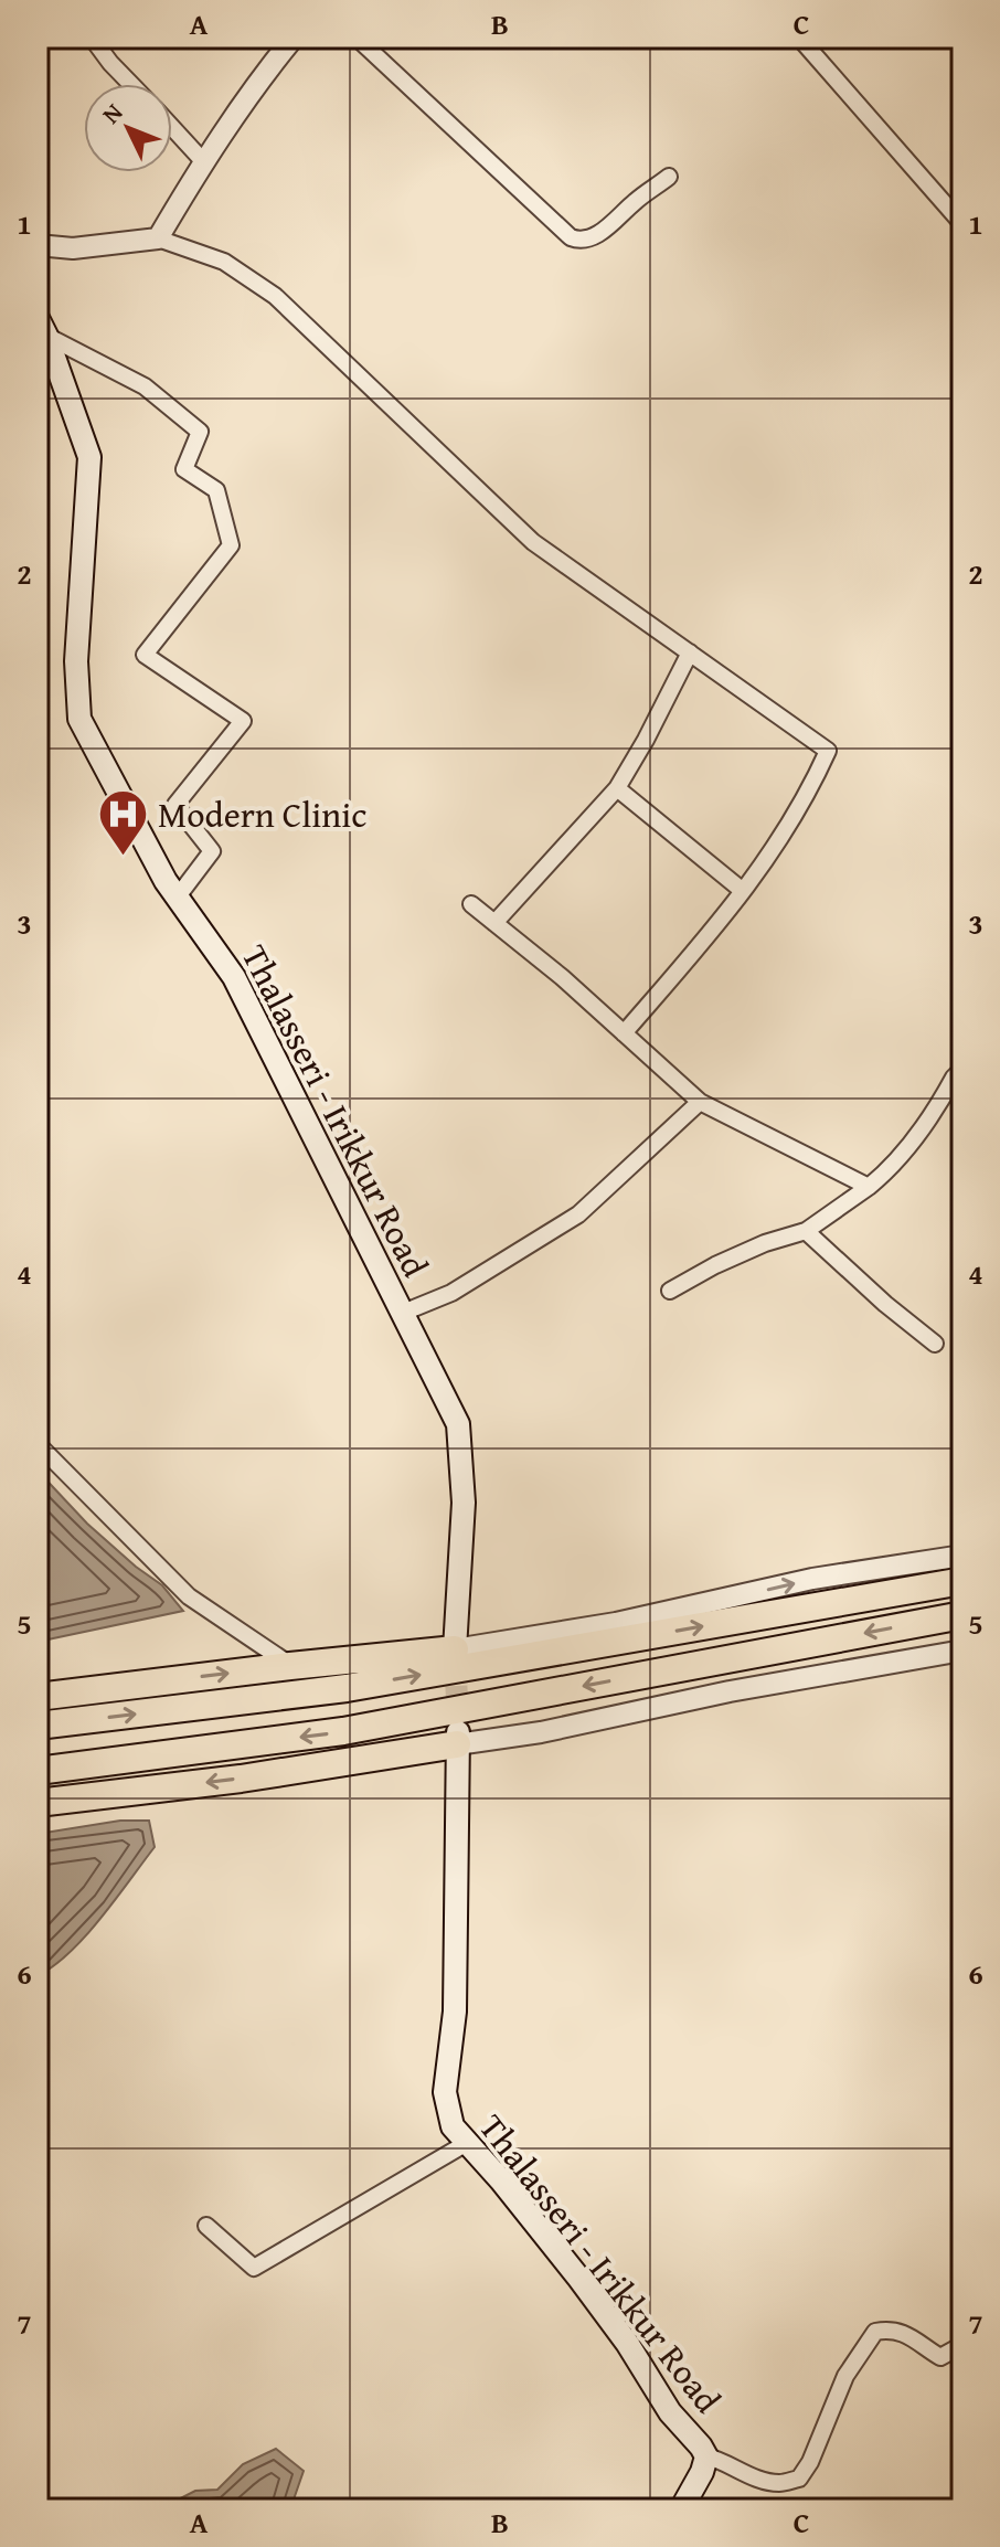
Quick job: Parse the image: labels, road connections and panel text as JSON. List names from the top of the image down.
{
  "streets": {
    "main road": ["Thalasseri - Irikkur Road"]
  },
  "places": {
    "hospital": ["Modern Clinic"]
  },
  "north": "top left",
  "grid": {
    "columns": ["A", "B", "C"],
    "rows": [
      "1",
      "2",
      "3",
      "4",
      "5",
      "6",
      "7"
    ]
  }
}
